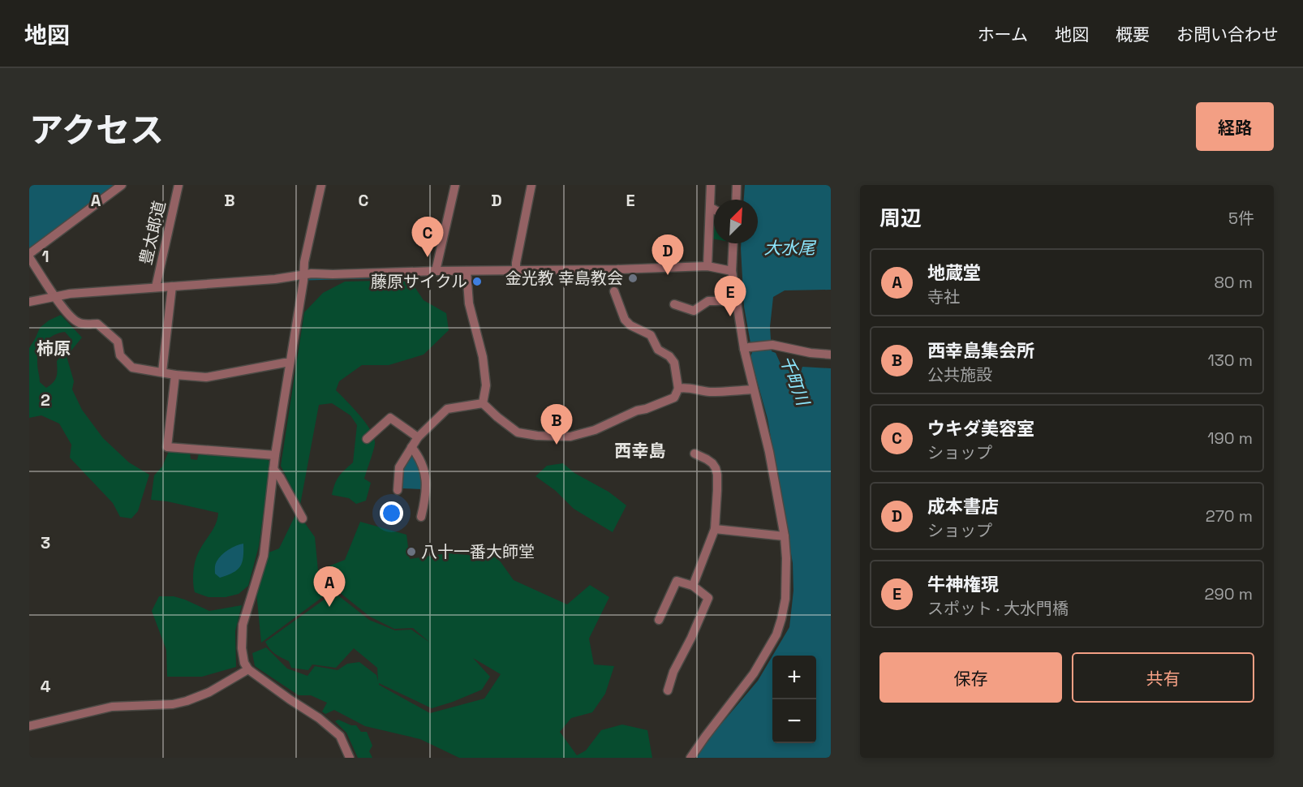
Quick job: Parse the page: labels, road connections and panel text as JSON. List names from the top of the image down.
{
  "streets": {
    "street": ["豊太郎道"]
  },
  "districts": ["柿原", "西幸島"],
  "water": ["大水尾", "千町川"],
  "places": ["金光教 幸島教会", "藤原サイクル", "八十一番大師堂"],
  "north": "top right",
  "page": {
    "header": "地図",
    "nav": [
      "ホーム",
      "地図",
      "概要",
      "お問い合わせ"
    ],
    "title": "アクセス",
    "buttons": [
      "経路",
      ["保存", "共有"]
    ],
    "heading": ["周辺", "5件"],
    "pins": [
      "C",
      "D",
      "E",
      "B",
      "A"
    ],
    "list": [
      {
        "mark": "A",
        "name": "地蔵堂",
        "note": "寺社",
        "value": "80 m"
      },
      {
        "mark": "B",
        "name": "西幸島集会所",
        "note": "公共施設",
        "value": "130 m"
      },
      {
        "mark": "C",
        "name": "ウキダ美容室",
        "note": "ショップ",
        "value": "190 m"
      },
      {
        "mark": "D",
        "name": "成本書店",
        "note": "ショップ",
        "value": "270 m"
      },
      {
        "mark": "E",
        "name": "牛神権現",
        "note": "スポット · 大水門橋",
        "value": "290 m"
      }
    ],
    "map_buttons": ["+", "−"]
  },
  "grid": {
    "columns": [
      "A",
      "B",
      "C",
      "D",
      "E"
    ],
    "rows": [
      "1",
      "2",
      "3",
      "4"
    ]
  }
}
